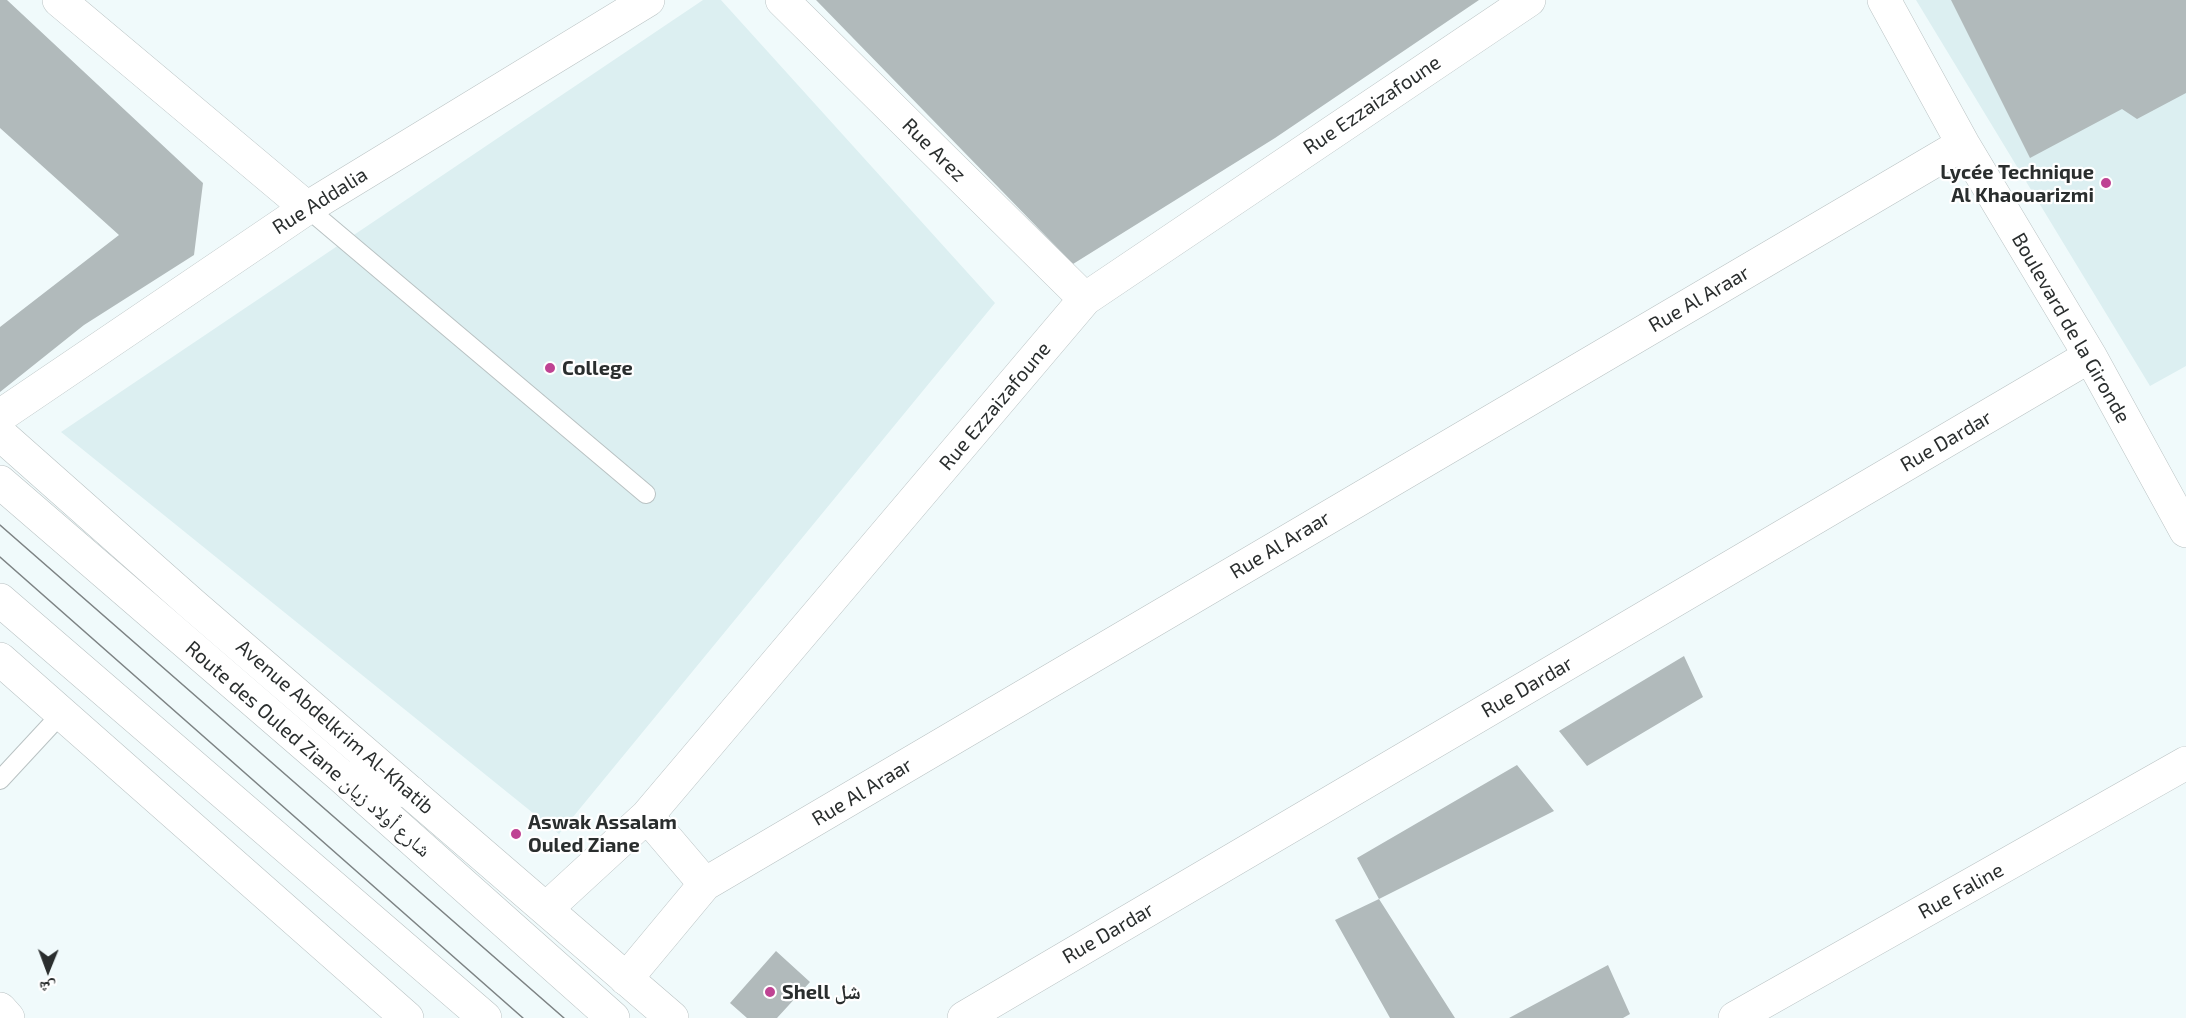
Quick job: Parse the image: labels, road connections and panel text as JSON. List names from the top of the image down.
{
  "streets": {
    "main road": [
      "Rue Ezzaizafoune",
      "Rue Arez",
      "Rue Addalia",
      "Rue Al Araar",
      "Boulevard de la Gironde",
      "Rue Dardar",
      "Avenue Abdelkrim Al-Khatib",
      "Route des Ouled Ziane شارع أولاد زيان",
      "Rue Faline"
    ]
  },
  "crossings": [
    ["Rue Ezzaizafoune", "Rue Arez"],
    ["Rue Ezzaizafoune", "Avenue Abdelkrim Al-Khatib"],
    ["Rue Al Araar", "Boulevard de la Gironde"],
    ["Rue Al Araar", "Avenue Abdelkrim Al-Khatib"],
    ["Boulevard de la Gironde", "Rue Dardar"]
  ],
  "places": [
    "Lycée Technique Al Khaouarizmi",
    "College",
    "Aswak Assalam Ouled Ziane",
    "Shell شل"
  ],
  "north": "bottom"
}
